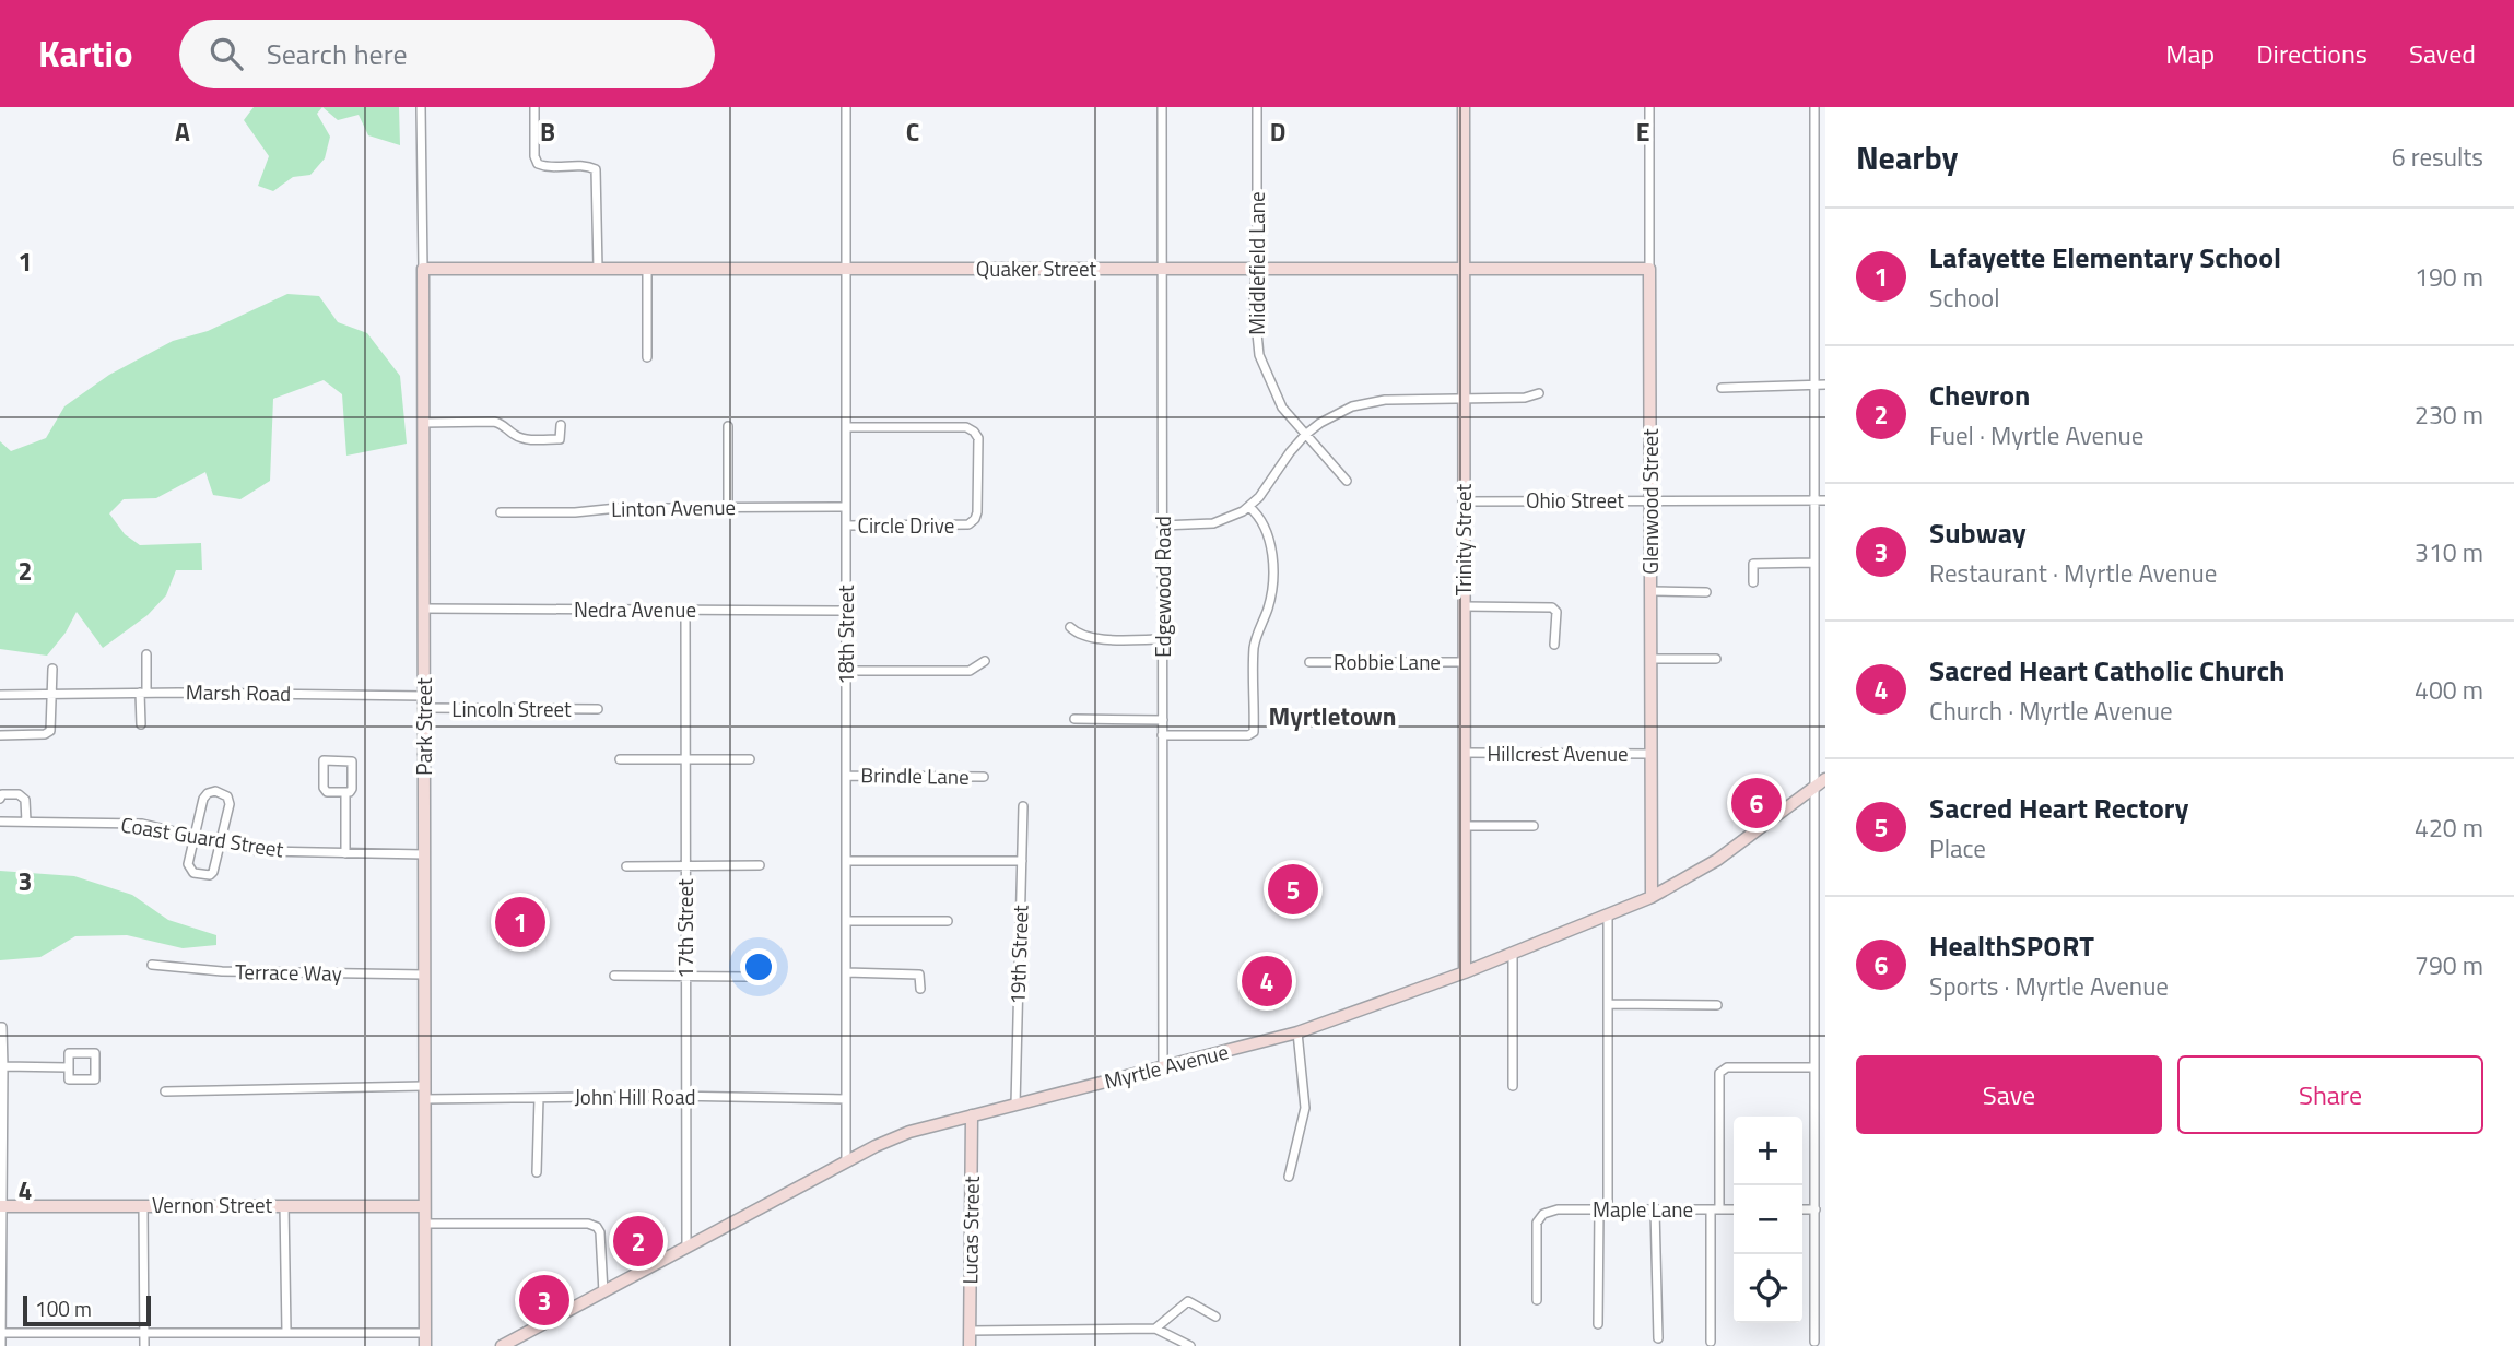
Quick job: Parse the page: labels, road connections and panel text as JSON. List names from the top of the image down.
{
  "streets": {
    "street": [
      "Middlefield Lane",
      "Quaker Street",
      "Ohio Street",
      "Glenwood Street",
      "Linton Avenue",
      "Circle Drive",
      "Trinity Street",
      "Edgewood Road",
      "Nedra Avenue",
      "18th Street",
      "Robbie Lane",
      "Marsh Road",
      "Lincoln Street",
      "Park Street",
      "Hillcrest Avenue",
      "Brindle Lane",
      "Coast Guard Street",
      "17th Street",
      "19th Street",
      "Terrace Way",
      "Myrtle Avenue",
      "John Hill Road",
      "Vernon Street",
      "Maple Lane",
      "Lucas Street"
    ]
  },
  "crossings": [
    ["Middlefield Lane", "Quaker Street"],
    ["Quaker Street", "Glenwood Street"],
    ["Quaker Street", "Trinity Street"],
    ["Quaker Street", "Edgewood Road"],
    ["Quaker Street", "18th Street"],
    ["Quaker Street", "Park Street"],
    ["Ohio Street", "Glenwood Street"],
    ["Ohio Street", "Trinity Street"],
    ["Glenwood Street", "Hillcrest Avenue"],
    ["Glenwood Street", "Myrtle Avenue"],
    ["Linton Avenue", "18th Street"],
    ["Circle Drive", "18th Street"],
    ["Trinity Street", "Robbie Lane"],
    ["Trinity Street", "Hillcrest Avenue"],
    ["Trinity Street", "Myrtle Avenue"],
    ["Edgewood Road", "Myrtle Avenue"],
    ["Nedra Avenue", "18th Street"],
    ["Nedra Avenue", "Park Street"],
    ["Nedra Avenue", "17th Street"],
    ["18th Street", "Brindle Lane"],
    ["18th Street", "Myrtle Avenue"],
    ["18th Street", "John Hill Road"],
    ["Marsh Road", "Park Street"],
    ["Lincoln Street", "Park Street"],
    ["Park Street", "Coast Guard Street"],
    ["Park Street", "Terrace Way"],
    ["Park Street", "John Hill Road"],
    ["Park Street", "Vernon Street"],
    ["17th Street", "Myrtle Avenue"],
    ["17th Street", "John Hill Road"],
    ["19th Street", "Myrtle Avenue"],
    ["Myrtle Avenue", "Lucas Street"]
  ],
  "districts": ["Myrtletown"],
  "scale_bar": "100 m",
  "page": {
    "header": "Kartio",
    "search": "Search here",
    "nav": ["Map", "Directions", "Saved"],
    "heading": ["Nearby", "6 results"],
    "list": [
      {
        "mark": "1",
        "name": "Lafayette Elementary School",
        "note": "School",
        "value": "190 m"
      },
      {
        "mark": "2",
        "name": "Chevron",
        "note": "Fuel · Myrtle Avenue",
        "value": "230 m"
      },
      {
        "mark": "3",
        "name": "Subway",
        "note": "Restaurant · Myrtle Avenue",
        "value": "310 m"
      },
      {
        "mark": "4",
        "name": "Sacred Heart Catholic Church",
        "note": "Church · Myrtle Avenue",
        "value": "400 m"
      },
      {
        "mark": "5",
        "name": "Sacred Heart Rectory",
        "note": "Place",
        "value": "420 m"
      },
      {
        "mark": "6",
        "name": "HealthSPORT",
        "note": "Sports · Myrtle Avenue",
        "value": "790 m"
      }
    ],
    "pins": [
      "6",
      "5",
      "1",
      "4",
      "2",
      "3"
    ],
    "buttons": ["Save", "Share"],
    "map_buttons": ["+", "−"],
    "scale": "100 m"
  },
  "grid": {
    "columns": [
      "A",
      "B",
      "C",
      "D",
      "E"
    ],
    "rows": [
      "1",
      "2",
      "3",
      "4"
    ]
  }
}
